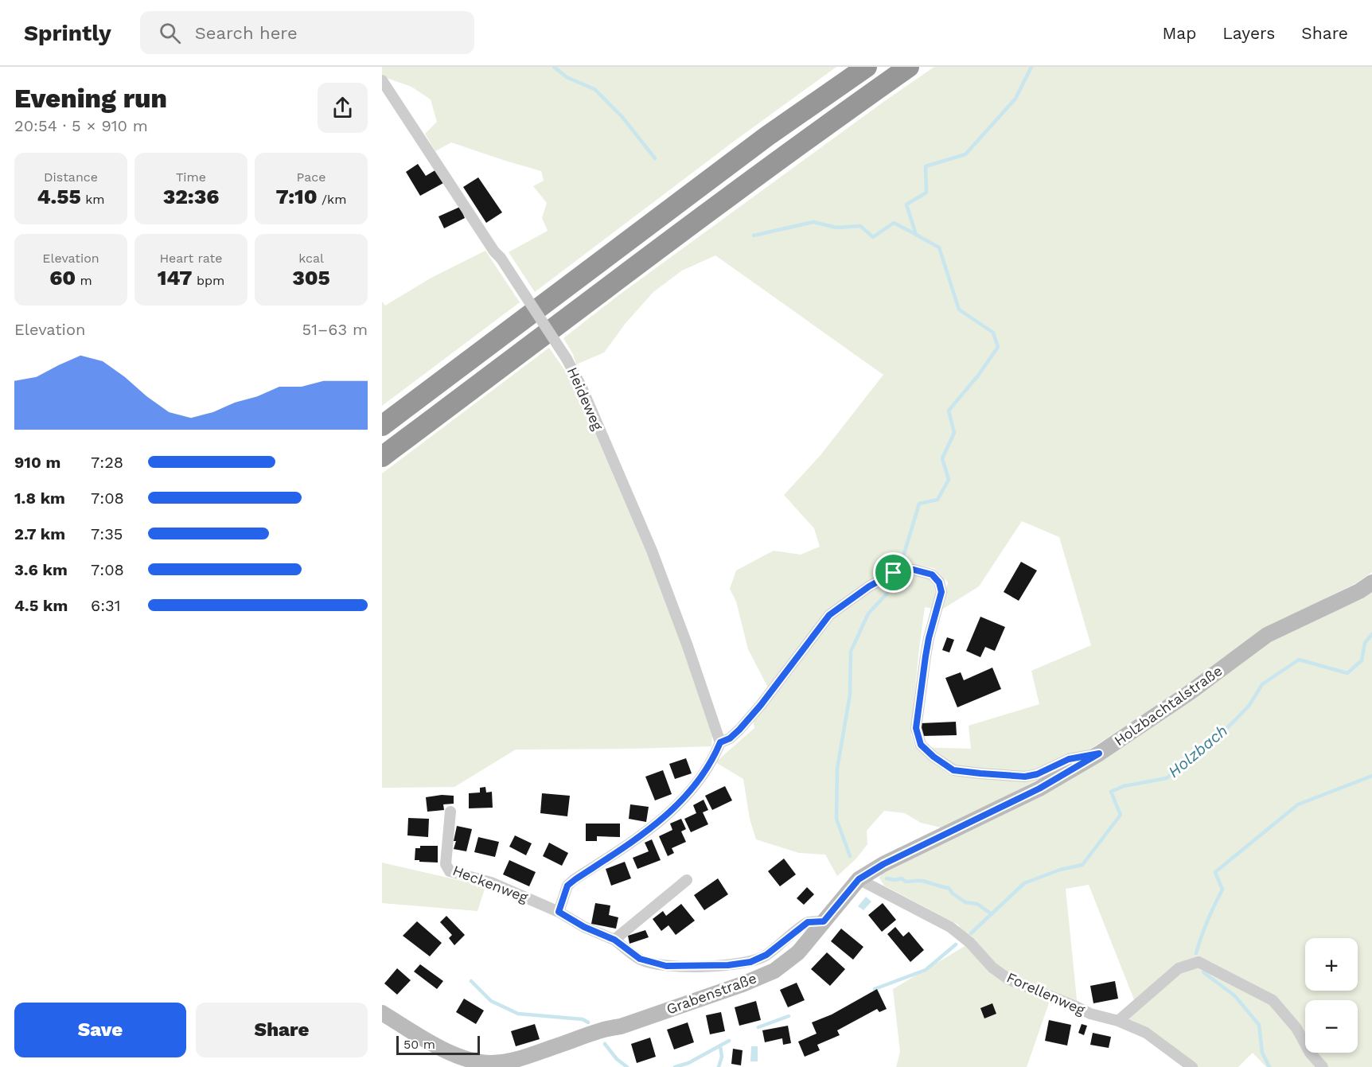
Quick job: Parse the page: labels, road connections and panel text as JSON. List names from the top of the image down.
{
  "streets": {
    "street": [
      "Heideweg",
      "Holzbachtalstraße",
      "Heckenweg",
      "Grabenstraße",
      "Forellenweg"
    ]
  },
  "crossings": [
    ["Holzbachtalstraße", "Heckenweg"],
    ["Holzbachtalstraße", "Grabenstraße"],
    ["Holzbachtalstraße", "Forellenweg"],
    ["Heckenweg", "Grabenstraße"]
  ],
  "water": ["Holzbach"],
  "scale_bar": "50 m",
  "page": {
    "header": "Sprintly",
    "search": "Search here",
    "nav": ["Map", "Layers", "Share"],
    "heading": ["Evening run", "20:54 · 5 × 910 m"],
    "stats": [
      ["Distance", "4.55 km"],
      ["Time", "32:36"],
      ["Pace", "7:10 /km"],
      ["Elevation", "60 m"],
      ["Heart rate", "147 bpm"],
      ["kcal", "305"]
    ],
    "chart": ["Elevation", "51–63 m"],
    "list": [
      {
        "name": "910 m",
        "note": "7:28"
      },
      {
        "name": "1.8 km",
        "note": "7:08"
      },
      {
        "name": "2.7 km",
        "note": "7:35"
      },
      {
        "name": "3.6 km",
        "note": "7:08"
      },
      {
        "name": "4.5 km",
        "note": "6:31"
      }
    ],
    "map_buttons": ["+", "−"],
    "buttons": ["Save", "Share"],
    "scale": "50 m"
  }
}
